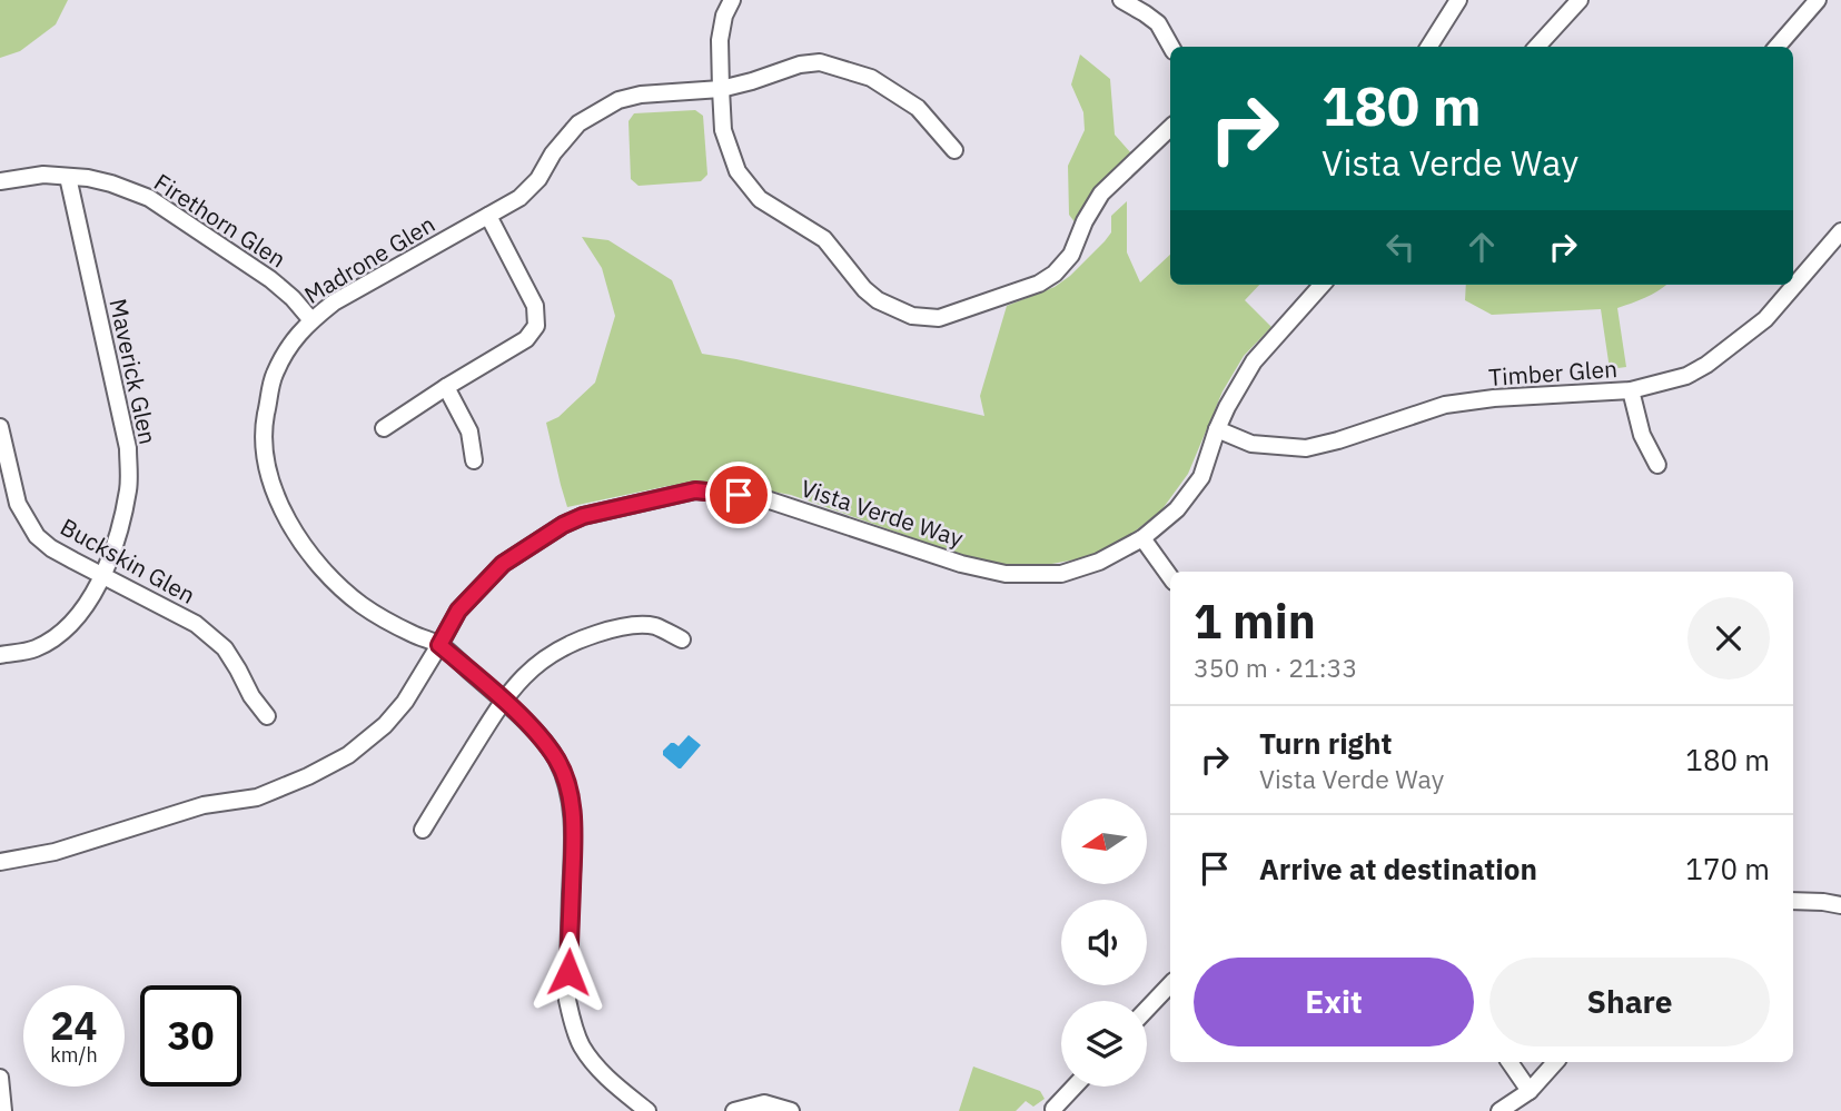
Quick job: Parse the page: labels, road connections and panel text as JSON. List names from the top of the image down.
{
  "streets": {
    "street": [
      "Firethorn Glen",
      "Madrone Glen",
      "Maverick Glen",
      "Timber Glen",
      "Vista Verde Way",
      "Buckskin Glen"
    ]
  },
  "crossings": [
    ["Firethorn Glen", "Madrone Glen"],
    ["Firethorn Glen", "Maverick Glen"],
    ["Madrone Glen", "Vista Verde Way"],
    ["Maverick Glen", "Buckskin Glen"],
    ["Timber Glen", "Vista Verde Way"]
  ],
  "north": "left",
  "page": {
    "turn": ["180 m", "Vista Verde Way"],
    "heading": ["1 min", "350 m · 21:33"],
    "list": [
      {
        "name": "Turn right",
        "note": "Vista Verde Way",
        "value": "180 m"
      },
      {
        "name": "Arrive at destination",
        "value": "170 m"
      }
    ],
    "buttons": ["Exit", "Share"],
    "speed": "24 km/h",
    "limit": "30"
  }
}
